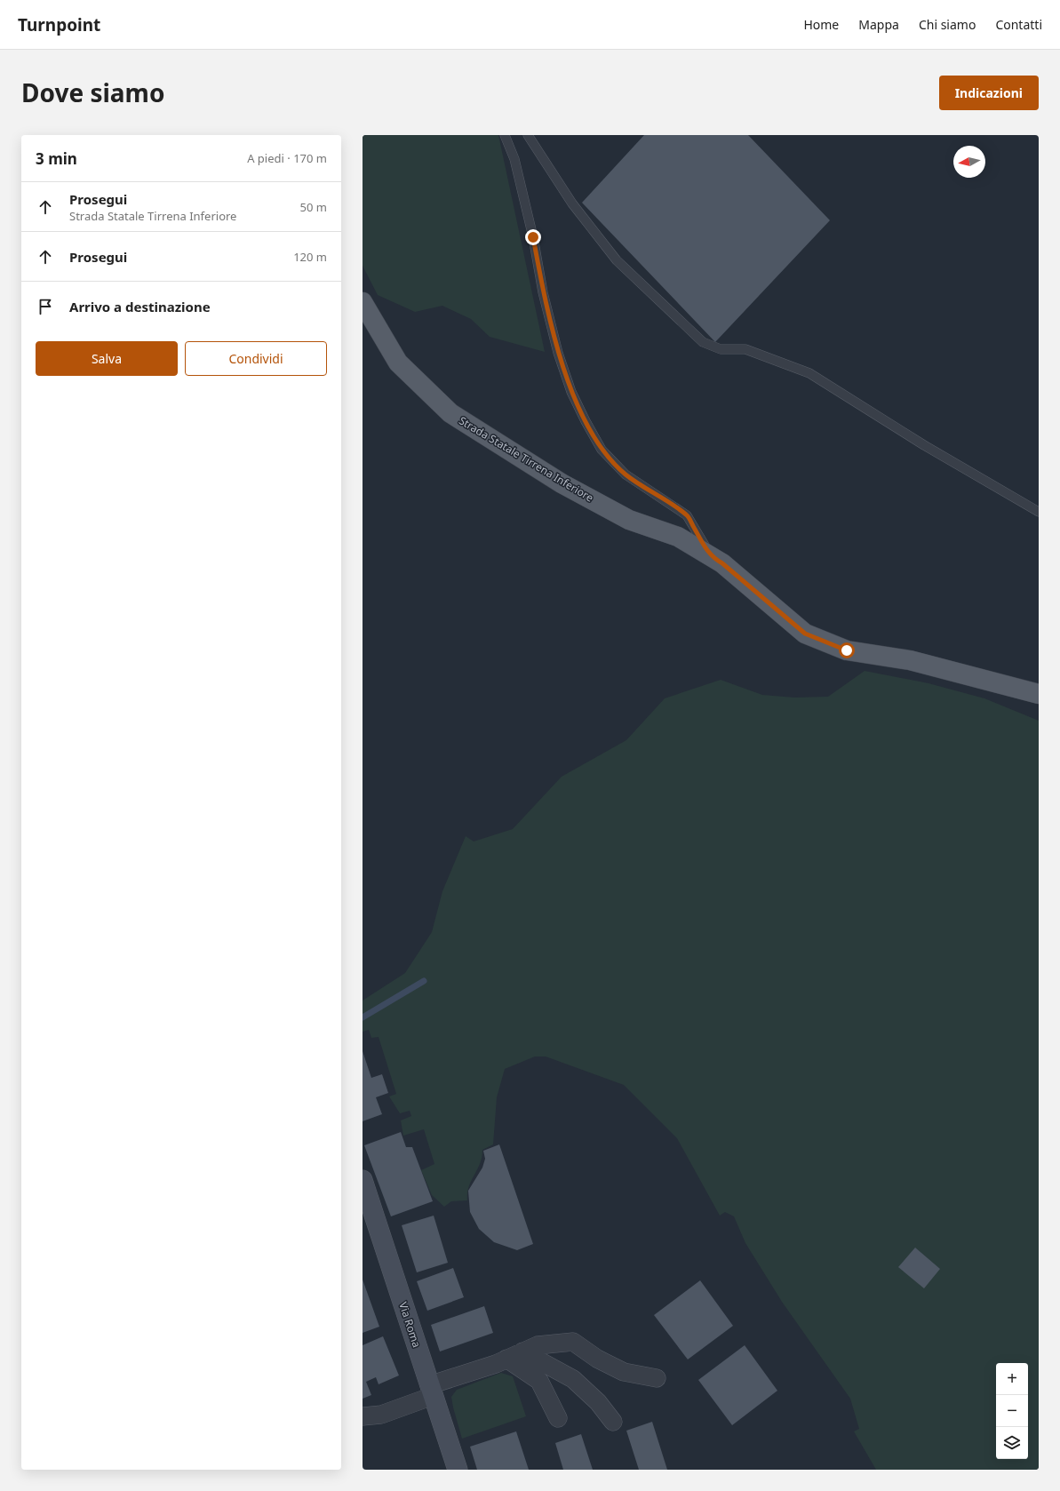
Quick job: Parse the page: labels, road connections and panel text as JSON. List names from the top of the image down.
{
  "streets": {
    "main road": ["Strada Statale Tirrena Inferiore"],
    "street": ["Via Roma"]
  },
  "north": "left",
  "page": {
    "header": "Turnpoint",
    "nav": [
      "Home",
      "Mappa",
      "Chi siamo",
      "Contatti"
    ],
    "title": "Dove siamo",
    "buttons": [
      "Indicazioni",
      ["Salva", "Condividi"]
    ],
    "heading": ["3 min", "A piedi · 170 m"],
    "list": [
      ["Prosegui", "Strada Statale Tirrena Inferiore", "50 m"],
      ["Prosegui", "120 m"],
      "Arrivo a destinazione"
    ],
    "map_buttons": ["+", "−"]
  }
}
